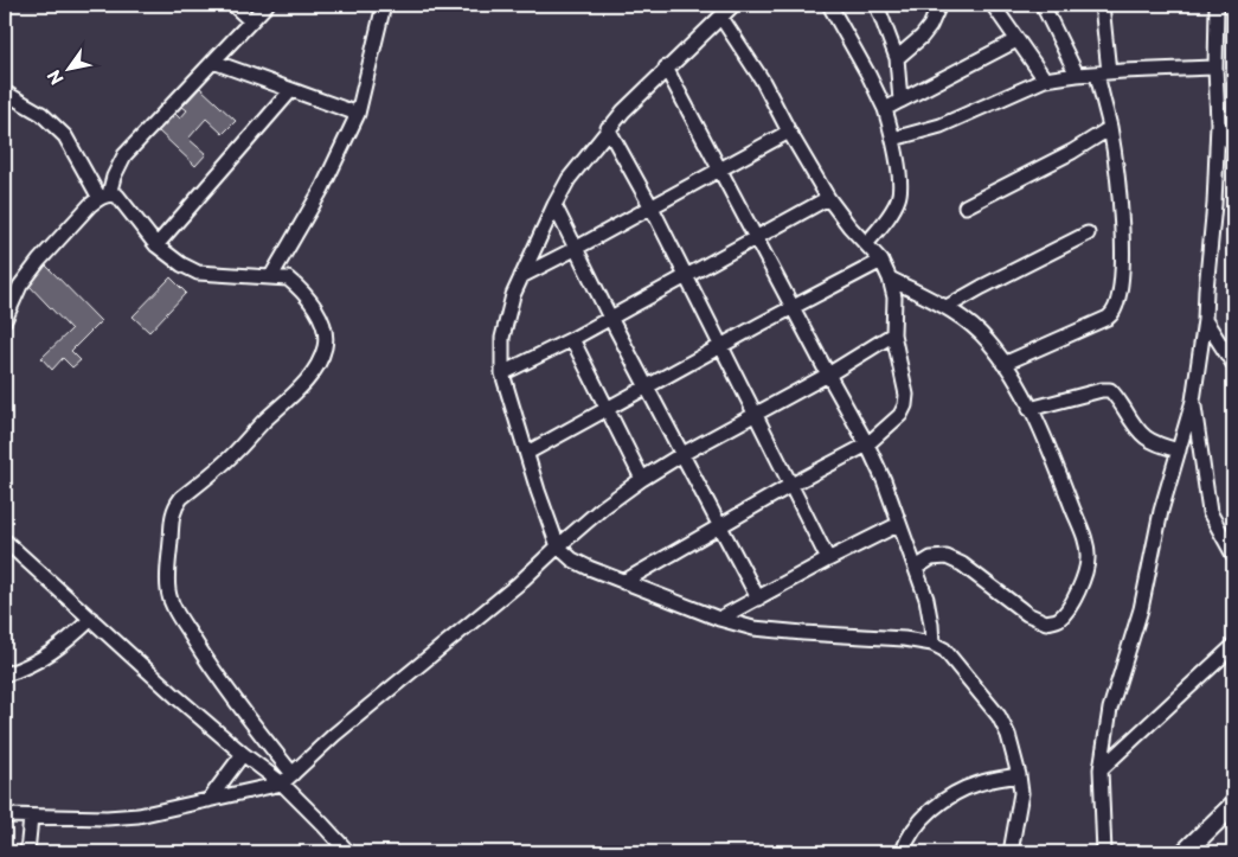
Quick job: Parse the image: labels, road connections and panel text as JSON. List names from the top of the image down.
{
  "north": "bottom left"
}
